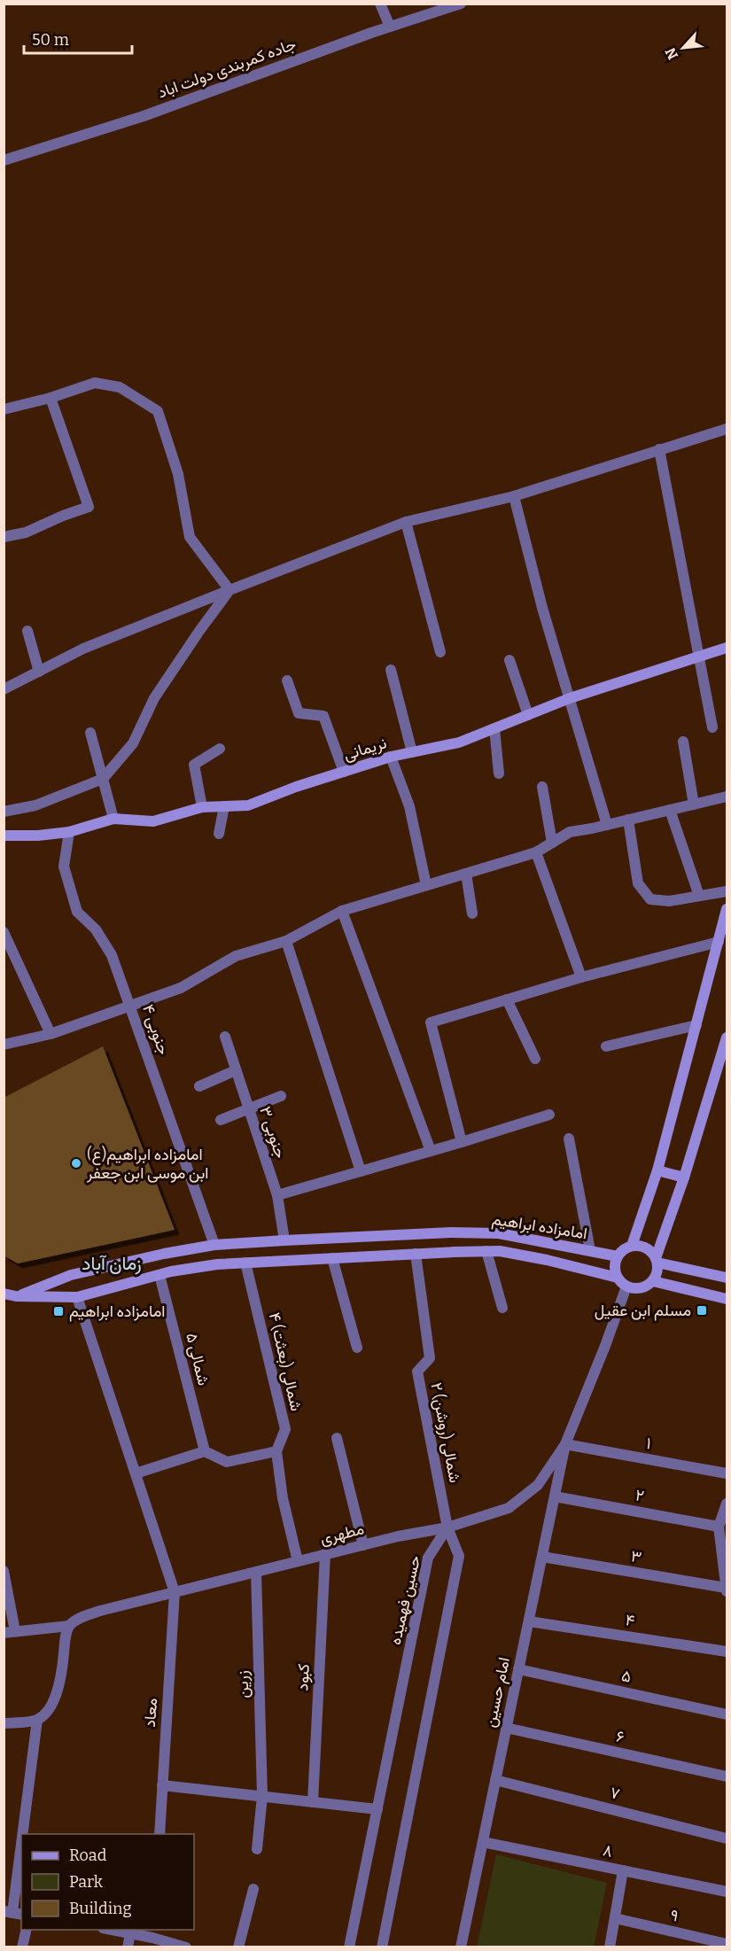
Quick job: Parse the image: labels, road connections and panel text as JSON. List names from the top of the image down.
{
  "streets": {
    "street": [
      "جاده کمربندی دولت اباد",
      "نریمانی",
      "۴ جنوبی",
      "۳ جنوبی",
      "امامزاده ابراهیم",
      "۵ شمالی",
      "۴ شمالی (بعثت)",
      "۲ شمالی (روشن)",
      "۱",
      "۲",
      "مطهری",
      "۳",
      "حسین فهمیده",
      "۴",
      "۵",
      "کبود",
      "زرین",
      "امام حسین",
      "معاد",
      "۶",
      "۷",
      "۸",
      "۹"
    ]
  },
  "crossings": [
    ["نریمانی", "۴ جنوبی"],
    ["۴ جنوبی", "امامزاده ابراهیم"],
    ["۳ جنوبی", "امامزاده ابراهیم"],
    ["امامزاده ابراهیم", "۵ شمالی"],
    ["امامزاده ابراهیم", "۴ شمالی (بعثت)"],
    ["امامزاده ابراهیم", "۲ شمالی (روشن)"],
    ["امامزاده ابراهیم", "مطهری"],
    ["۴ شمالی (بعثت)", "مطهری"],
    ["۲ شمالی (روشن)", "مطهری"],
    ["۲ شمالی (روشن)", "حسین فهمیده"],
    ["۱", "مطهری"],
    ["۱", "امام حسین"],
    ["۲", "امام حسین"],
    ["مطهری", "حسین فهمیده"],
    ["مطهری", "کبود"],
    ["مطهری", "زرین"],
    ["مطهری", "امام حسین"],
    ["مطهری", "معاد"],
    ["۳", "امام حسین"],
    ["۴", "امام حسین"],
    ["۵", "امام حسین"],
    ["امام حسین", "۶"],
    ["امام حسین", "۷"],
    ["امام حسین", "۸"]
  ],
  "districts": ["زمان آباد"],
  "places": {
    "other": ["(ع)امامزاده ابراهیم ابن موسی ابن جعفر"],
    "transit": ["مسلم ابن عقیل", "امامزاده ابراهیم"]
  },
  "legend": ["Road", "Park", "Building"],
  "scale_bar": "50 m",
  "north": "bottom left"
}
